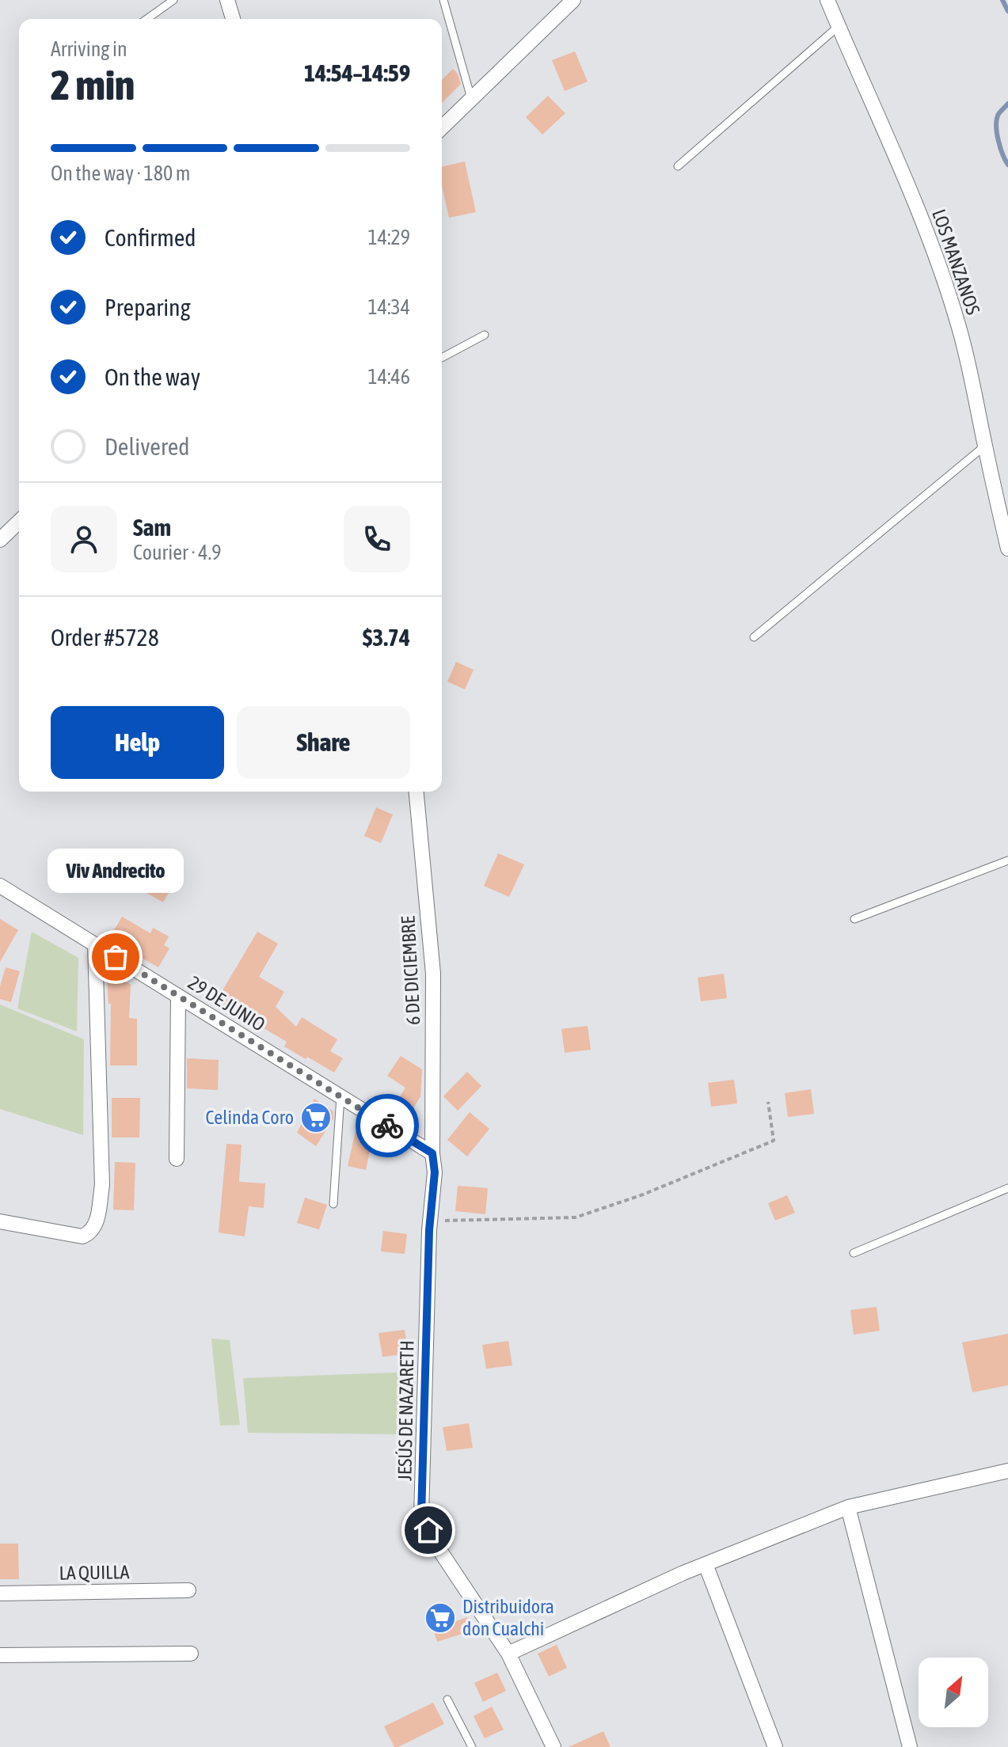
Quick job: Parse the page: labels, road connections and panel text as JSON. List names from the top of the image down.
{
  "streets": {
    "street": [
      "LOS MANZANOS",
      "6 DE DICIEMBRE",
      "29 DE JUNIO",
      "JESÚS DE NAZARETH",
      "LA QUILLA"
    ]
  },
  "crossings": [
    ["6 DE DICIEMBRE", "29 DE JUNIO"],
    ["6 DE DICIEMBRE", "JESÚS DE NAZARETH"],
    ["29 DE JUNIO", "JESÚS DE NAZARETH"]
  ],
  "places": {
    "other": ["Viv Andrecito"],
    "supermarket": ["Celinda Coro", "Distribuidora don Cualchi"]
  },
  "north": "top right",
  "page": {
    "heading": ["2 min", "Arriving in", "14:54–14:59"],
    "panel": [
      "Sam",
      "Courier · 4.9",
      "Order #5728",
      "$3.74"
    ],
    "bar": "On the way · 180 m",
    "list": [
      ["Confirmed", "14:29"],
      ["Preparing", "14:34"],
      ["On the way", "14:46"],
      "Delivered"
    ],
    "buttons": ["Help", "Share"],
    "bubble": "Viv Andrecito"
  }
}
